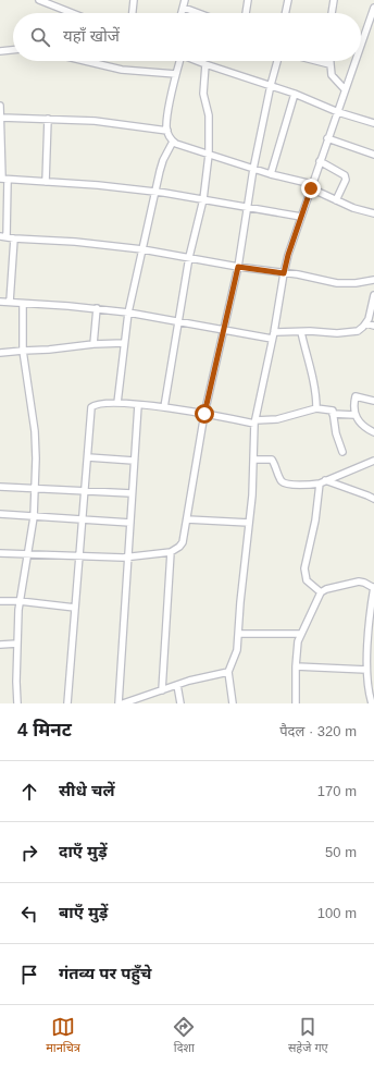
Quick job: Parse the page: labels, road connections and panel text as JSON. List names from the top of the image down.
{
  "page": {
    "search": "यहाँ खोजें",
    "heading": ["4 मिनट", "पैदल · 320 m"],
    "list": [
      ["सीधे चलें", "170 m"],
      ["दाएँ मुड़ें", "50 m"],
      ["बाएँ मुड़ें", "100 m"],
      "गंतव्य पर पहुँचे"
    ],
    "nav": ["मानचित्र", "दिशा", "सहेजे गए"]
  }
}
